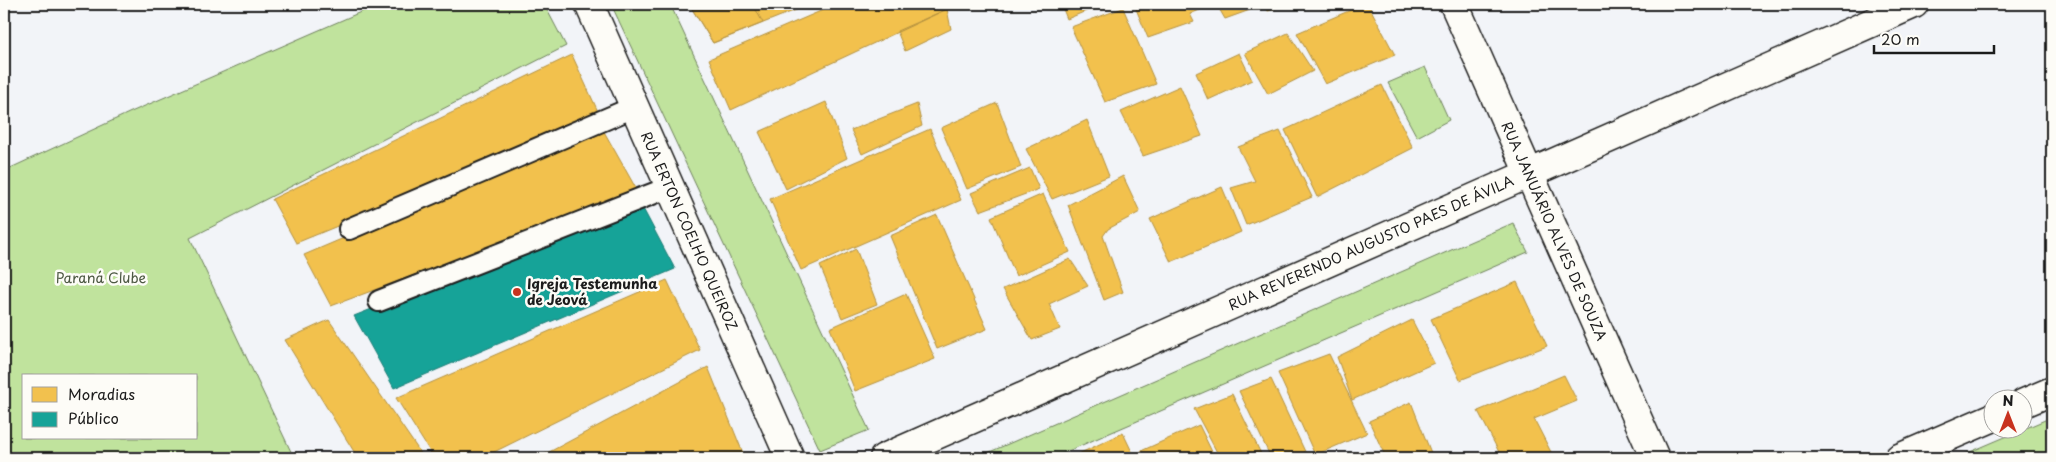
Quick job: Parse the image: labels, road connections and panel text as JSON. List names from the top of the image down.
{
  "streets": {
    "street": ["RUA ERTON COELHO QUEIROZ", "RUA JANUÁRIO ALVES DE SOUZA", "RUA REVERENDO AUGUSTO PAES DE ÁVILA"]
  },
  "crossings": [
    ["RUA JANUÁRIO ALVES DE SOUZA", "RUA REVERENDO AUGUSTO PAES DE ÁVILA"]
  ],
  "parks": ["Paraná Clube"],
  "places": ["Igreja Testemunha de Jeová"],
  "legend": ["Moradias", "Público"],
  "scale_bar": "20 m",
  "north": "top"
}
